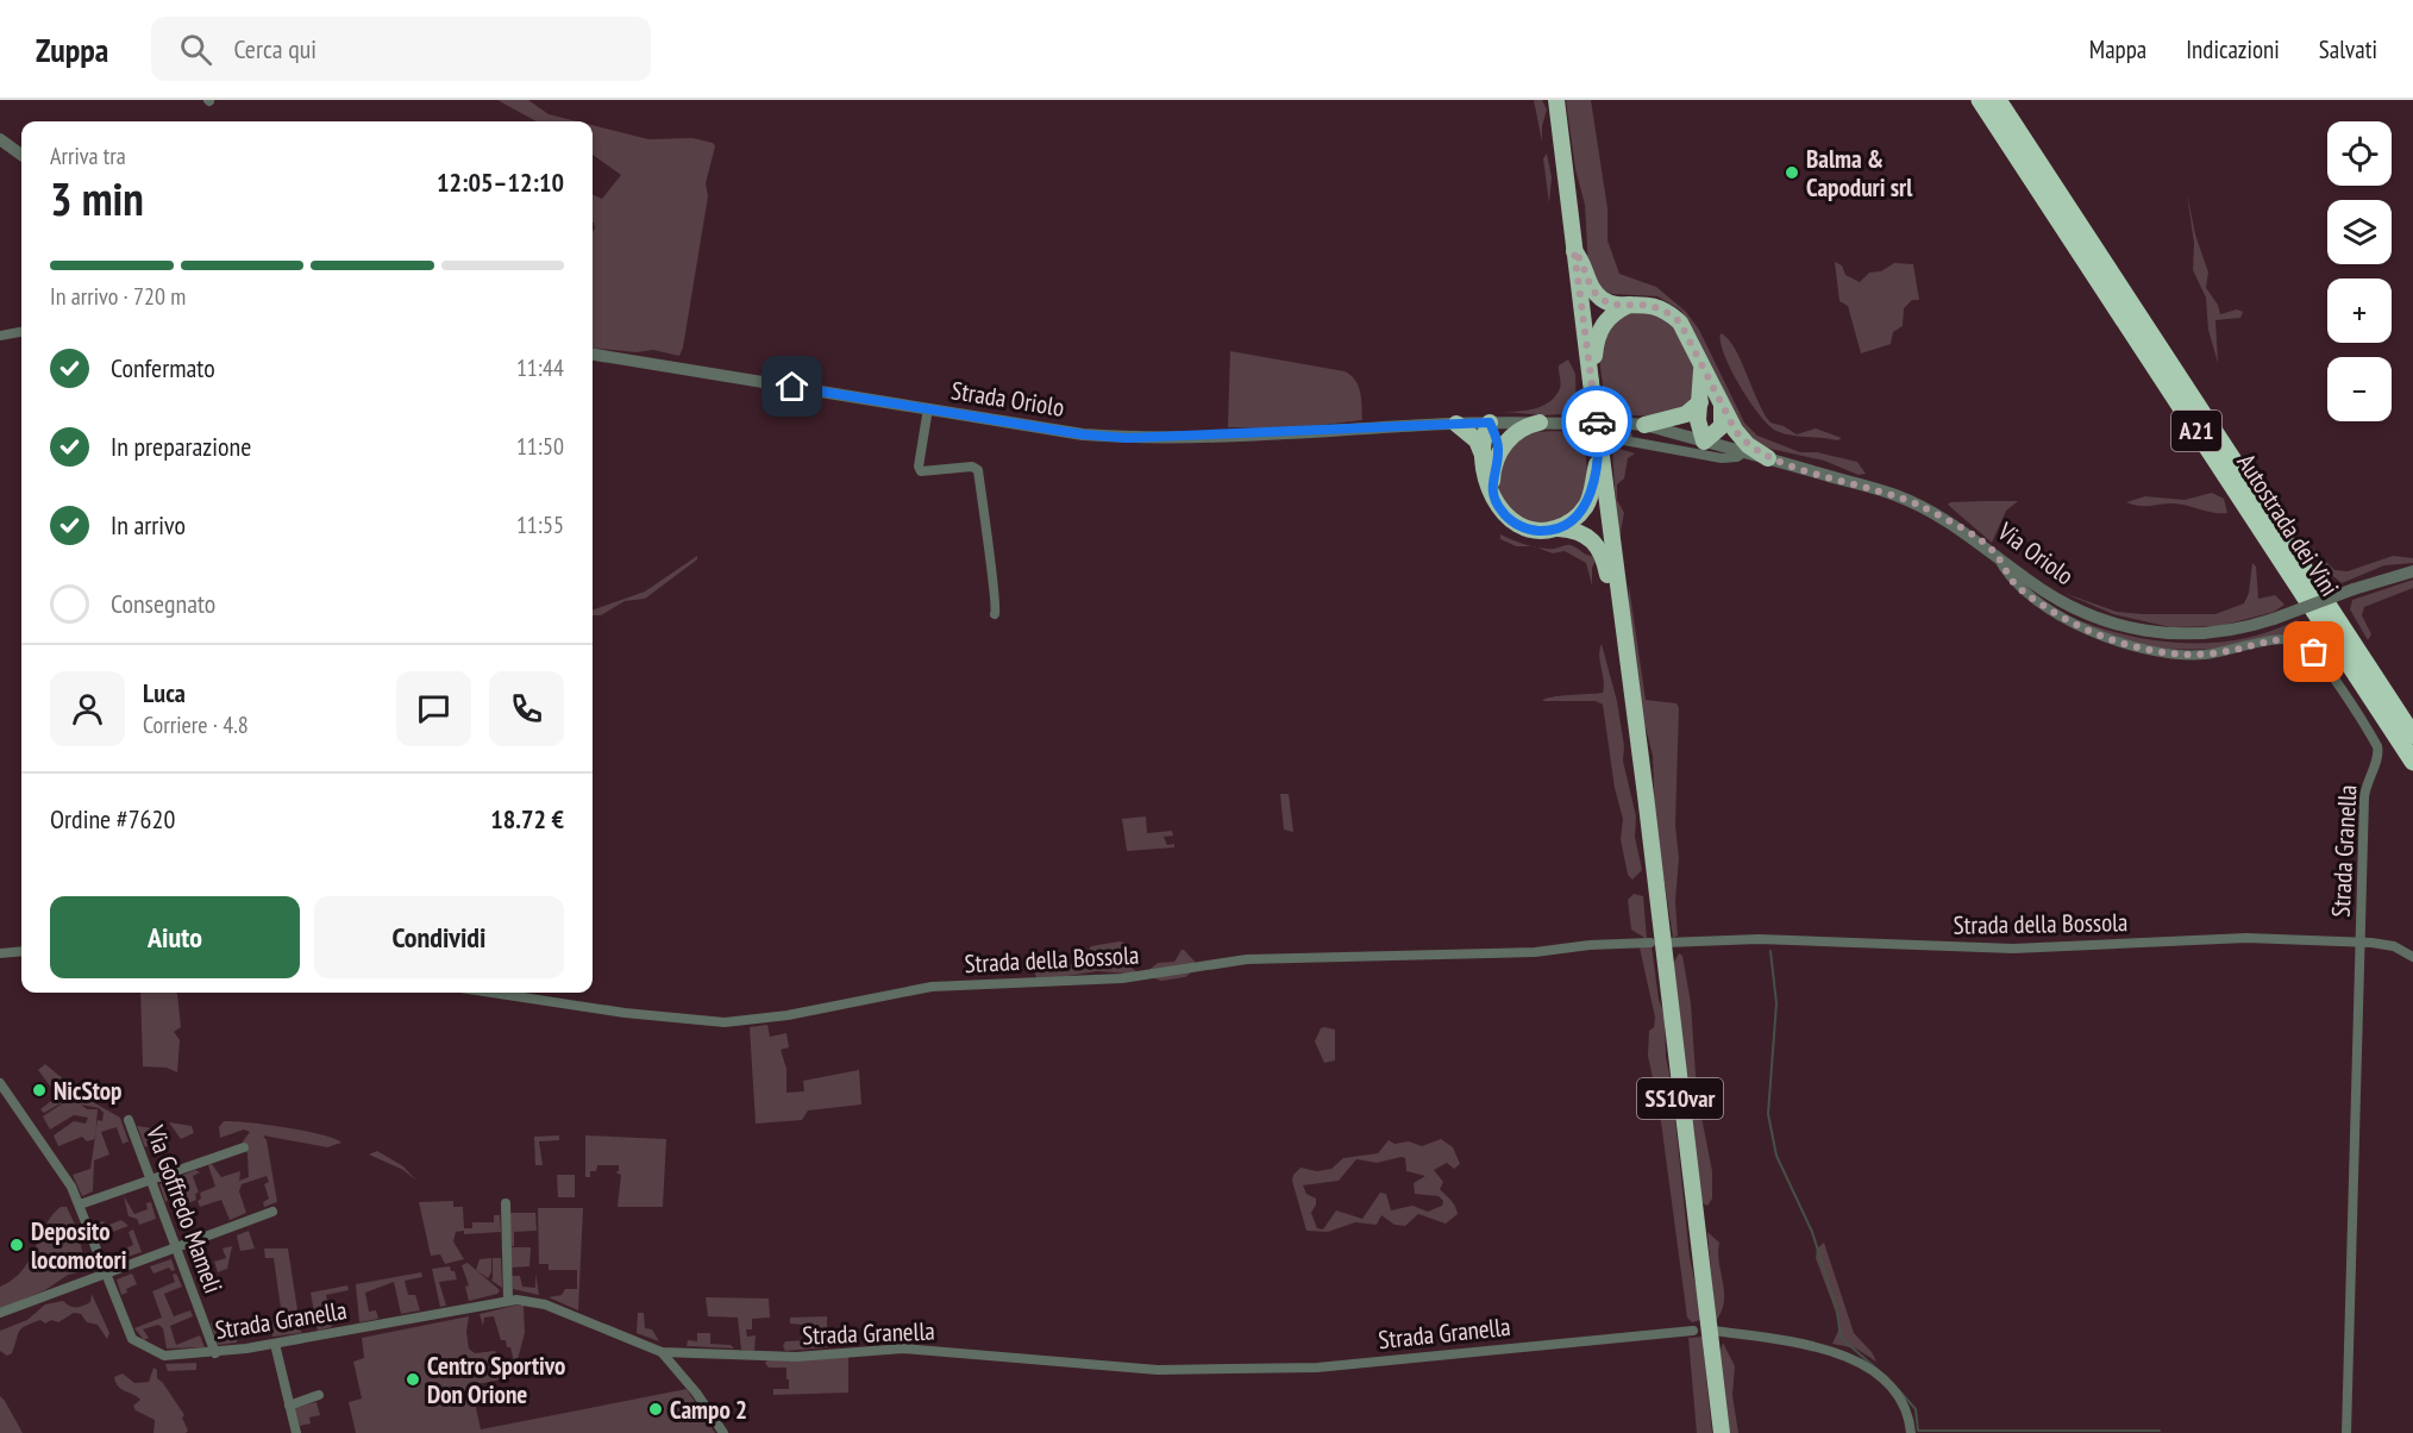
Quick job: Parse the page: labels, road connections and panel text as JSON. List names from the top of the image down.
{
  "streets": {
    "highway": ["A21", "Autostrada dei Vini", "SS10var"],
    "street": [
      "Strada Oriolo",
      "Via Oriolo",
      "Strada Granella",
      "Strada della Bossola",
      "Via Goffredo Mameli"
    ]
  },
  "crossings": [
    ["Via Oriolo", "Strada Granella"],
    ["Strada Granella", "Strada della Bossola"],
    ["Strada Granella", "Via Goffredo Mameli"]
  ],
  "places": [
    "Balma & Capoduri srl",
    "NicStop",
    "Deposito locomotori",
    "Centro Sportivo Don Orione",
    "Campo 2"
  ],
  "page": {
    "header": "Zuppa",
    "search": "Cerca qui",
    "nav": ["Mappa", "Indicazioni", "Salvati"],
    "map_buttons": ["+", "−"],
    "heading": ["3 min", "Arriva tra", "12:05–12:10"],
    "panel": [
      "Luca",
      "Corriere · 4.8",
      "Ordine #7620",
      "18.72 €"
    ],
    "bar": "In arrivo · 720 m",
    "list": [
      ["Confermato", "11:44"],
      ["In preparazione", "11:50"],
      ["In arrivo", "11:55"],
      "Consegnato"
    ],
    "buttons": ["Aiuto", "Condividi"]
  }
}
